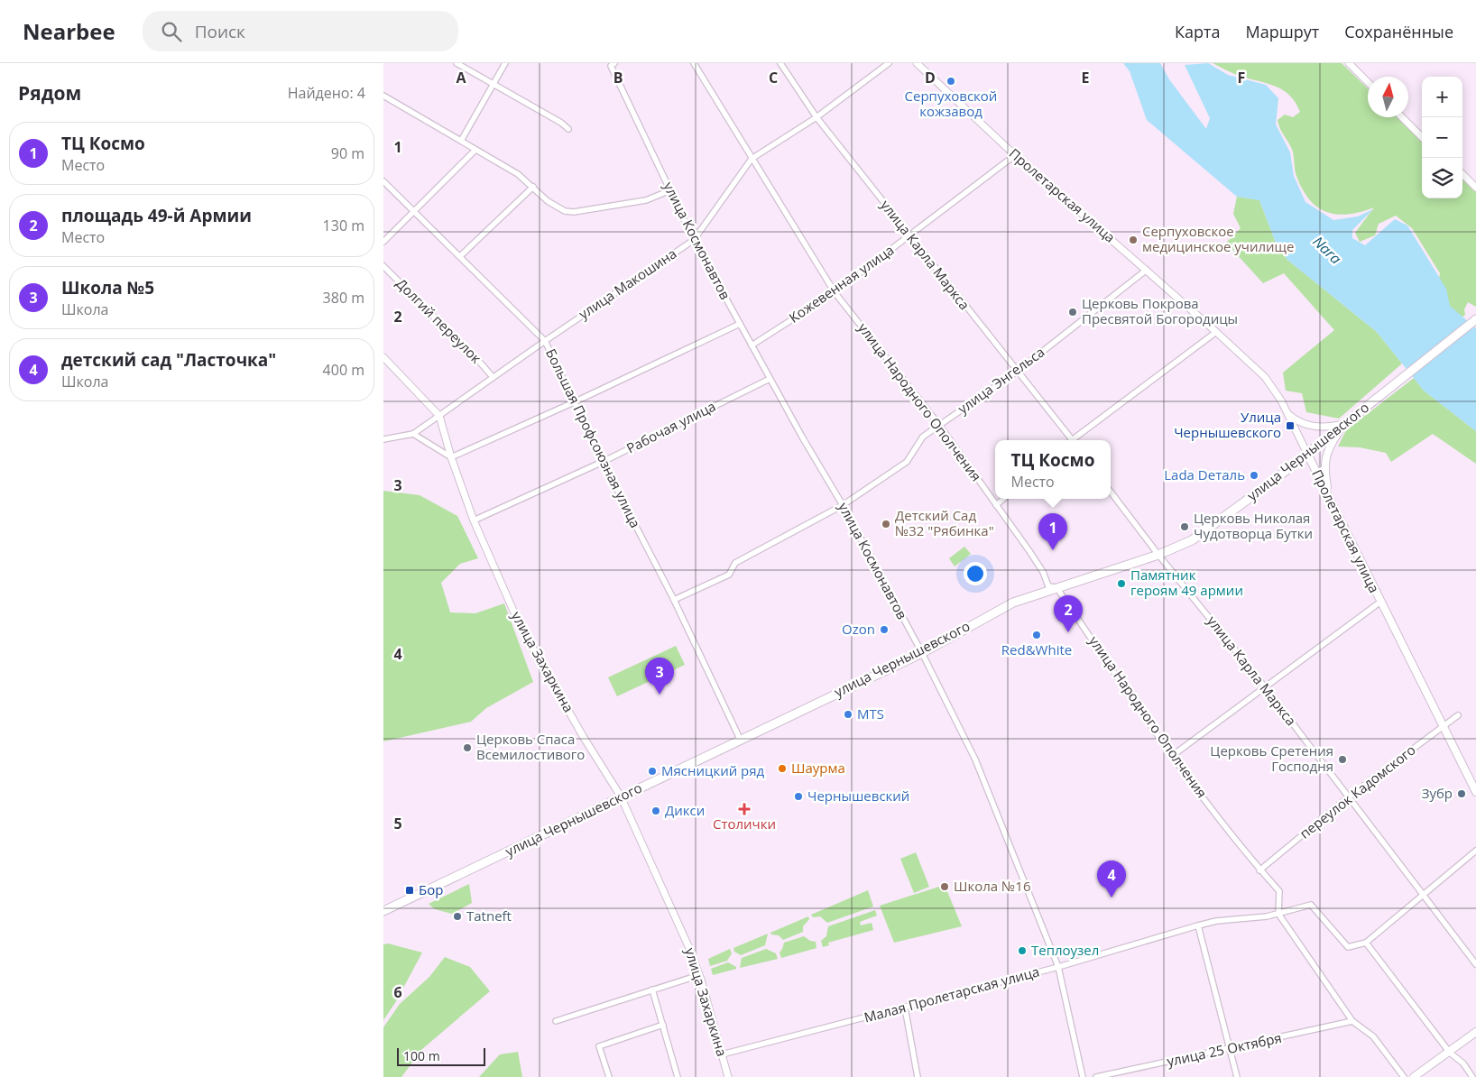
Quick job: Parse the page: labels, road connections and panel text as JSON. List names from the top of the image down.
{
  "streets": {
    "main road": ["Пролетарская улица", "улица Чернышевского"],
    "street": [
      "улица Космонавтов",
      "улица Карла Маркса",
      "улица Макошина",
      "Кожевенная улица",
      "Долгий переулок",
      "улица Энгельса",
      "улица Народного Ополчения",
      "Рабочая улица",
      "Большая Профсоюзная улица",
      "улица Захаркина",
      "переулок Кадомского",
      "Малая Пролетарская улица",
      "улица 25 Октября"
    ]
  },
  "crossings": [
    ["Пролетарская улица", "Кожевенная улица"],
    ["Пролетарская улица", "улица Энгельса"],
    ["Пролетарская улица", "улица Чернышевского"],
    ["Пролетарская улица", "переулок Кадомского"],
    ["улица Космонавтов", "улица Макошина"],
    ["улица Космонавтов", "Кожевенная улица"],
    ["улица Космонавтов", "улица Энгельса"],
    ["улица Космонавтов", "Рабочая улица"],
    ["улица Космонавтов", "улица Чернышевского"],
    ["улица Космонавтов", "Малая Пролетарская улица"],
    ["улица Карла Маркса", "улица Макошина"],
    ["улица Карла Маркса", "Кожевенная улица"],
    ["улица Карла Маркса", "улица Энгельса"],
    ["улица Карла Маркса", "улица Чернышевского"],
    ["улица Карла Маркса", "переулок Кадомского"],
    ["улица Макошина", "Долгий переулок"],
    ["улица Макошина", "улица Народного Ополчения"],
    ["улица Макошина", "Большая Профсоюзная улица"],
    ["улица Макошина", "улица Захаркина"],
    ["Кожевенная улица", "улица Народного Ополчения"],
    ["улица Энгельса", "улица Народного Ополчения"],
    ["улица Энгельса", "Большая Профсоюзная улица"],
    ["улица Народного Ополчения", "улица Чернышевского"],
    ["улица Народного Ополчения", "переулок Кадомского"],
    ["улица Народного Ополчения", "Малая Пролетарская улица"],
    ["Рабочая улица", "Большая Профсоюзная улица"],
    ["Рабочая улица", "улица Захаркина"],
    ["Большая Профсоюзная улица", "улица Чернышевского"],
    ["улица Чернышевского", "улица Захаркина"],
    ["улица Захаркина", "Малая Пролетарская улица"]
  ],
  "water": ["Nara"],
  "places": {
    "other": [
      "Серпуховской кожзавод",
      "Серпуховское медицинское училище",
      "Церковь Покрова Пресвятой Богородицы",
      "Lada Dеталь",
      "Детский Сад №32 \"Рябинка\"",
      "Церковь Николая Чудотворца Бутки",
      "Памятник героям 49 армии",
      "Ozon",
      "Red&White",
      "MTS",
      "Церковь Спаса Всемилостивого",
      "Церковь Сретения Господня",
      "Шаурма",
      "Мясницкий ряд",
      "Зубр",
      "Чернышевский",
      "Дикси",
      "Школа №16",
      "Tatneft",
      "Теплоузел"
    ],
    "transit": ["Улица Чернышевского", "Бор"],
    "health": ["Столички"]
  },
  "scale_bar": "100 m",
  "north": "top",
  "page": {
    "header": "Nearbee",
    "search": "Поиск",
    "nav": ["Карта", "Маршрут", "Сохранённые"],
    "heading": ["Рядом", "Найдено: 4"],
    "map_buttons": ["+", "−"],
    "list": [
      {
        "mark": "1",
        "name": "ТЦ Космо",
        "note": "Место",
        "value": "90 m"
      },
      {
        "mark": "2",
        "name": "площадь 49-й Армии",
        "note": "Место",
        "value": "130 m"
      },
      {
        "mark": "3",
        "name": "Школа №5",
        "note": "Школа",
        "value": "380 m"
      },
      {
        "mark": "4",
        "name": "детский сад \"Ласточка\"",
        "note": "Школа",
        "value": "400 m"
      }
    ],
    "popup": ["ТЦ Космо", "Место"],
    "pins": [
      "1",
      "2",
      "3",
      "4"
    ],
    "scale": "100 m"
  },
  "grid": {
    "columns": [
      "A",
      "B",
      "C",
      "D",
      "E",
      "F"
    ],
    "rows": [
      "1",
      "2",
      "3",
      "4",
      "5",
      "6"
    ]
  }
}
